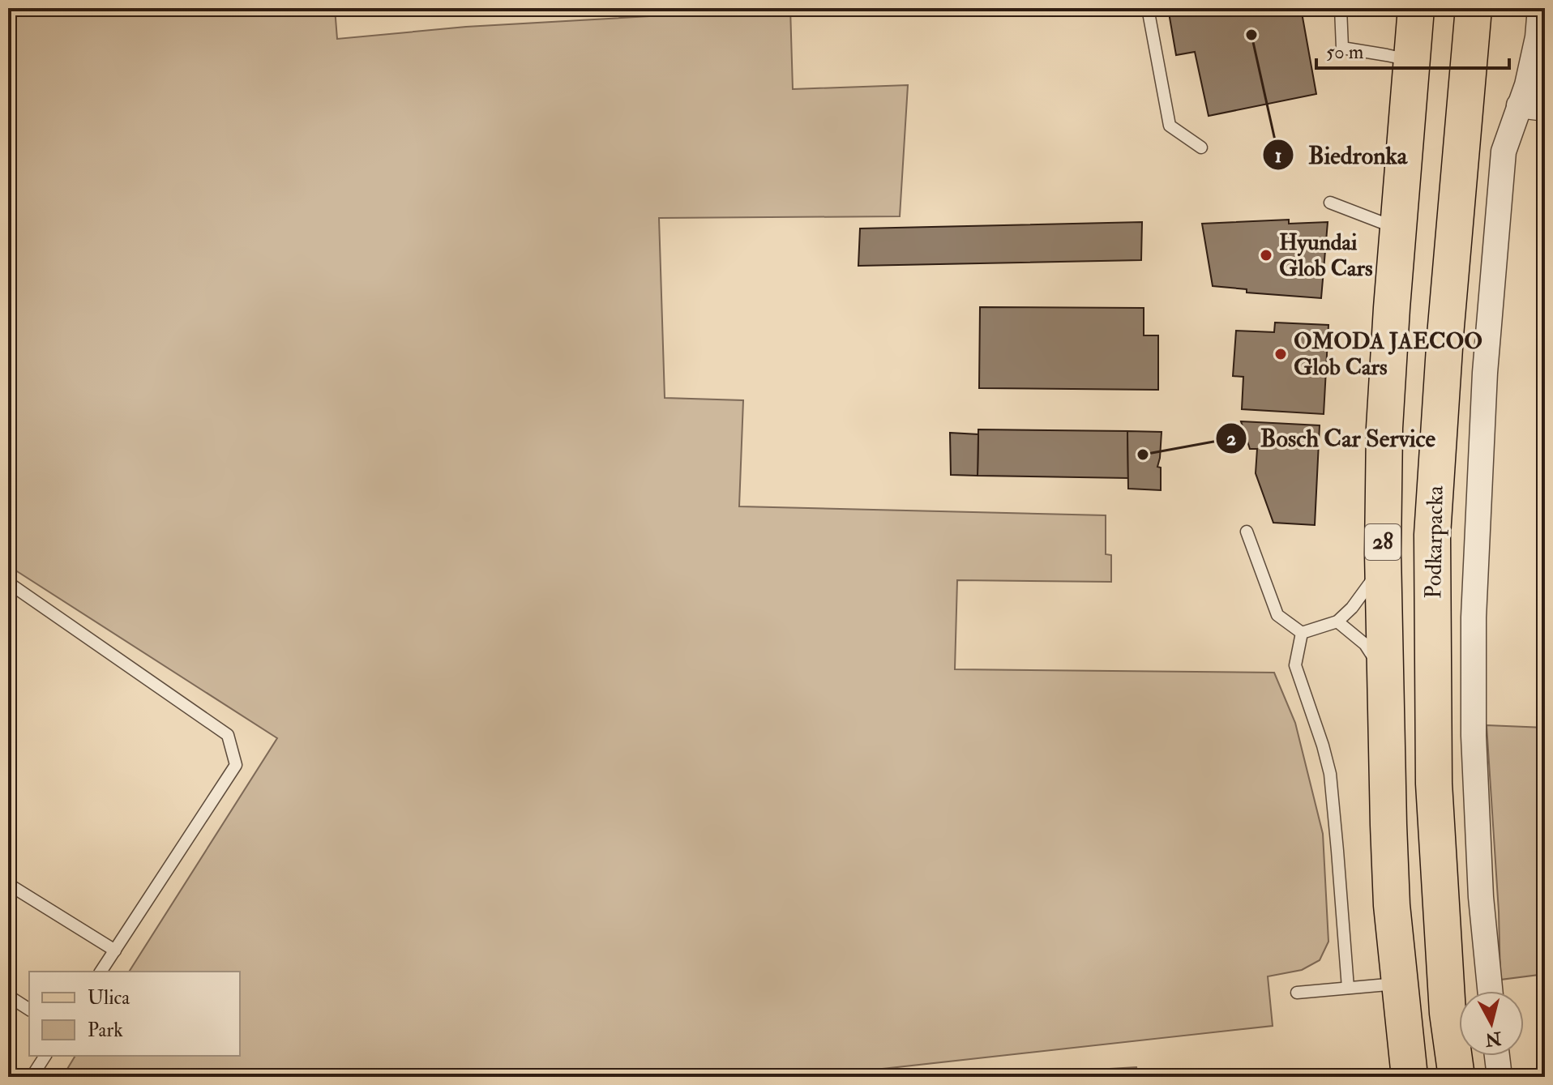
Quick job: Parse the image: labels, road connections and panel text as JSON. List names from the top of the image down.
{
  "streets": {
    "main road": ["28", "Podkarpacka"]
  },
  "places": [
    "Biedronka",
    "Hyundai Glob Cars",
    "OMODA JAECOO Glob Cars",
    "Bosch Car Service"
  ],
  "legend": ["Ulica", "Park"],
  "scale_bar": "50 m",
  "north": "bottom"
}
